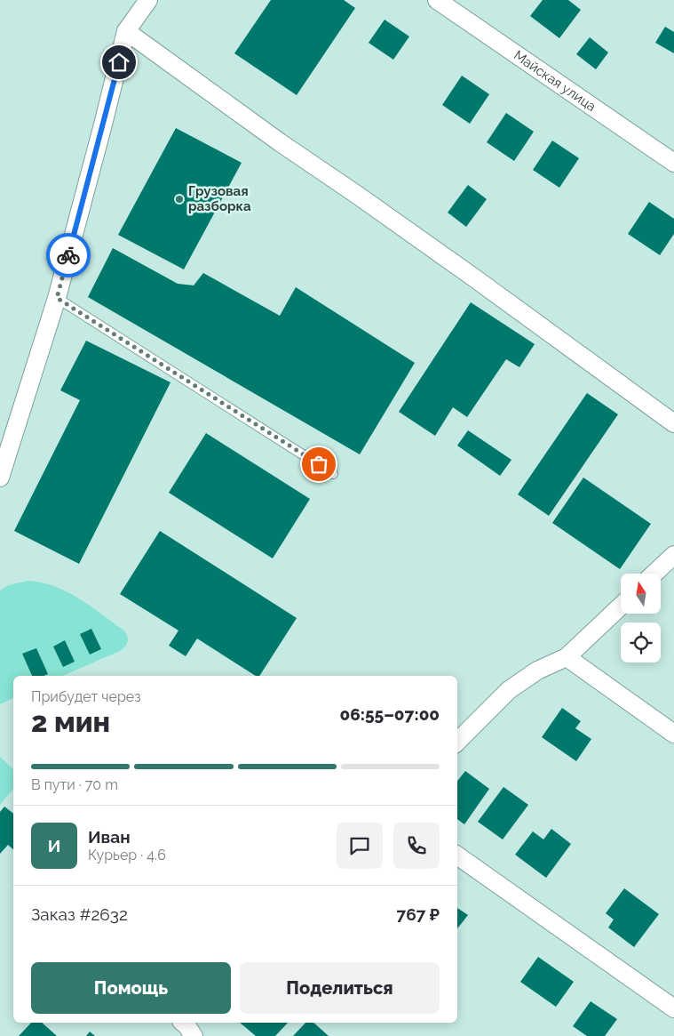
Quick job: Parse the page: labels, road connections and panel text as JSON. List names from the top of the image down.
{
  "streets": {
    "street": ["Майская улица"]
  },
  "places": ["Грузовая разборка"],
  "north": "top",
  "page": {
    "heading": ["2 мин", "Прибудет через", "06:55–07:00"],
    "panel": [
      "Иван",
      "Курьер · 4.6",
      "Заказ #2632",
      "767 ₽"
    ],
    "bar": "В пути · 70 m",
    "round": "И",
    "buttons": ["Помощь", "Поделиться"]
  }
}
